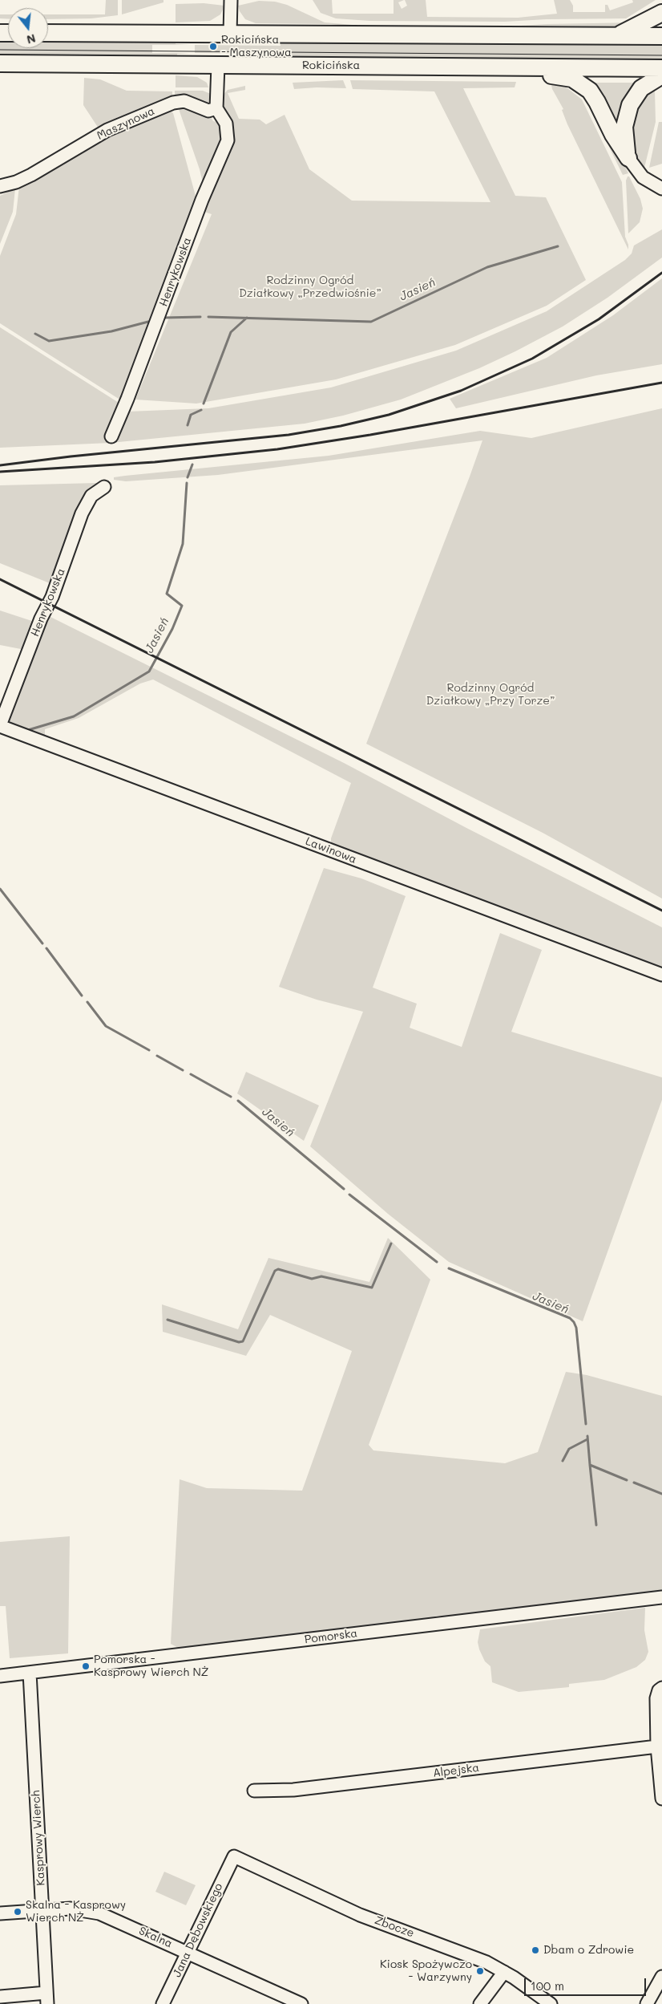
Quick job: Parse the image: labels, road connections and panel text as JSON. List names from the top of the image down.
{
  "streets": {
    "main road": ["Rokicińska"],
    "street": [
      "Maszynowa",
      "Henrykowska",
      "Lawinowa",
      "Pomorska",
      "Alpejska",
      "Kasprowy Wierch",
      "Zbocze",
      "Jana Dębowskiego",
      "Skalna"
    ]
  },
  "crossings": [
    ["Maszynowa", "Henrykowska"],
    ["Henrykowska", "Lawinowa"],
    ["Pomorska", "Kasprowy Wierch"],
    ["Kasprowy Wierch", "Skalna"],
    ["Zbocze", "Jana Dębowskiego"],
    ["Jana Dębowskiego", "Skalna"]
  ],
  "water": ["Jasień"],
  "parks": ["Rodzinny Ogród Działkowy „Przedwiośnie”", "Rodzinny Ogród Działkowy „Przy Torze”"],
  "places": [
    "Rokicińska - Maszynowa",
    "Pomorska - Kasprowy Wierch NŻ",
    "Skalna - Kasprowy Wierch NŻ",
    "Dbam o Zdrowie",
    "Kiosk Spożywczo - Warzywny"
  ],
  "scale_bar": "100 m",
  "north": "bottom"
}
